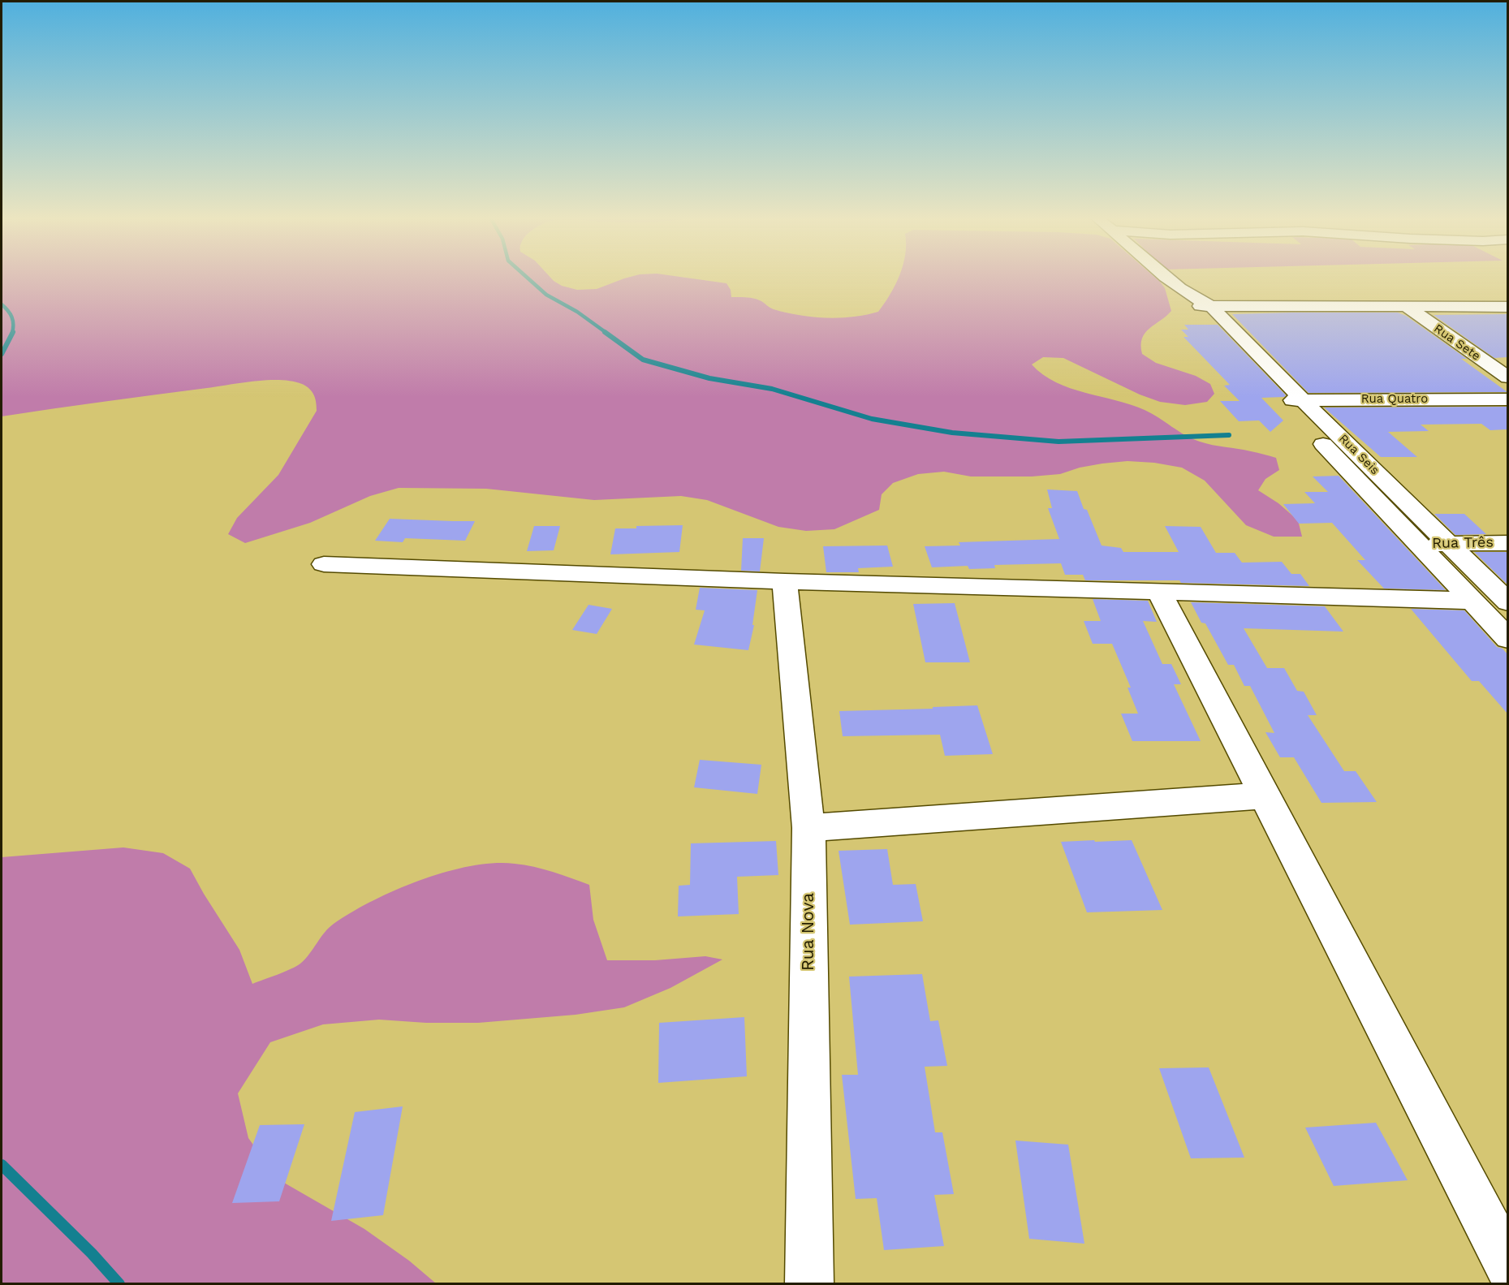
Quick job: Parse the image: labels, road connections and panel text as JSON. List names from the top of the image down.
{
  "streets": {
    "street": [
      "Rua Sete",
      "Rua Quatro",
      "Rua Seis",
      "Rua Três",
      "Rua Nova"
    ]
  },
  "crossings": [
    ["Rua Quatro", "Rua Seis"],
    ["Rua Seis", "Rua Três"]
  ]
}
